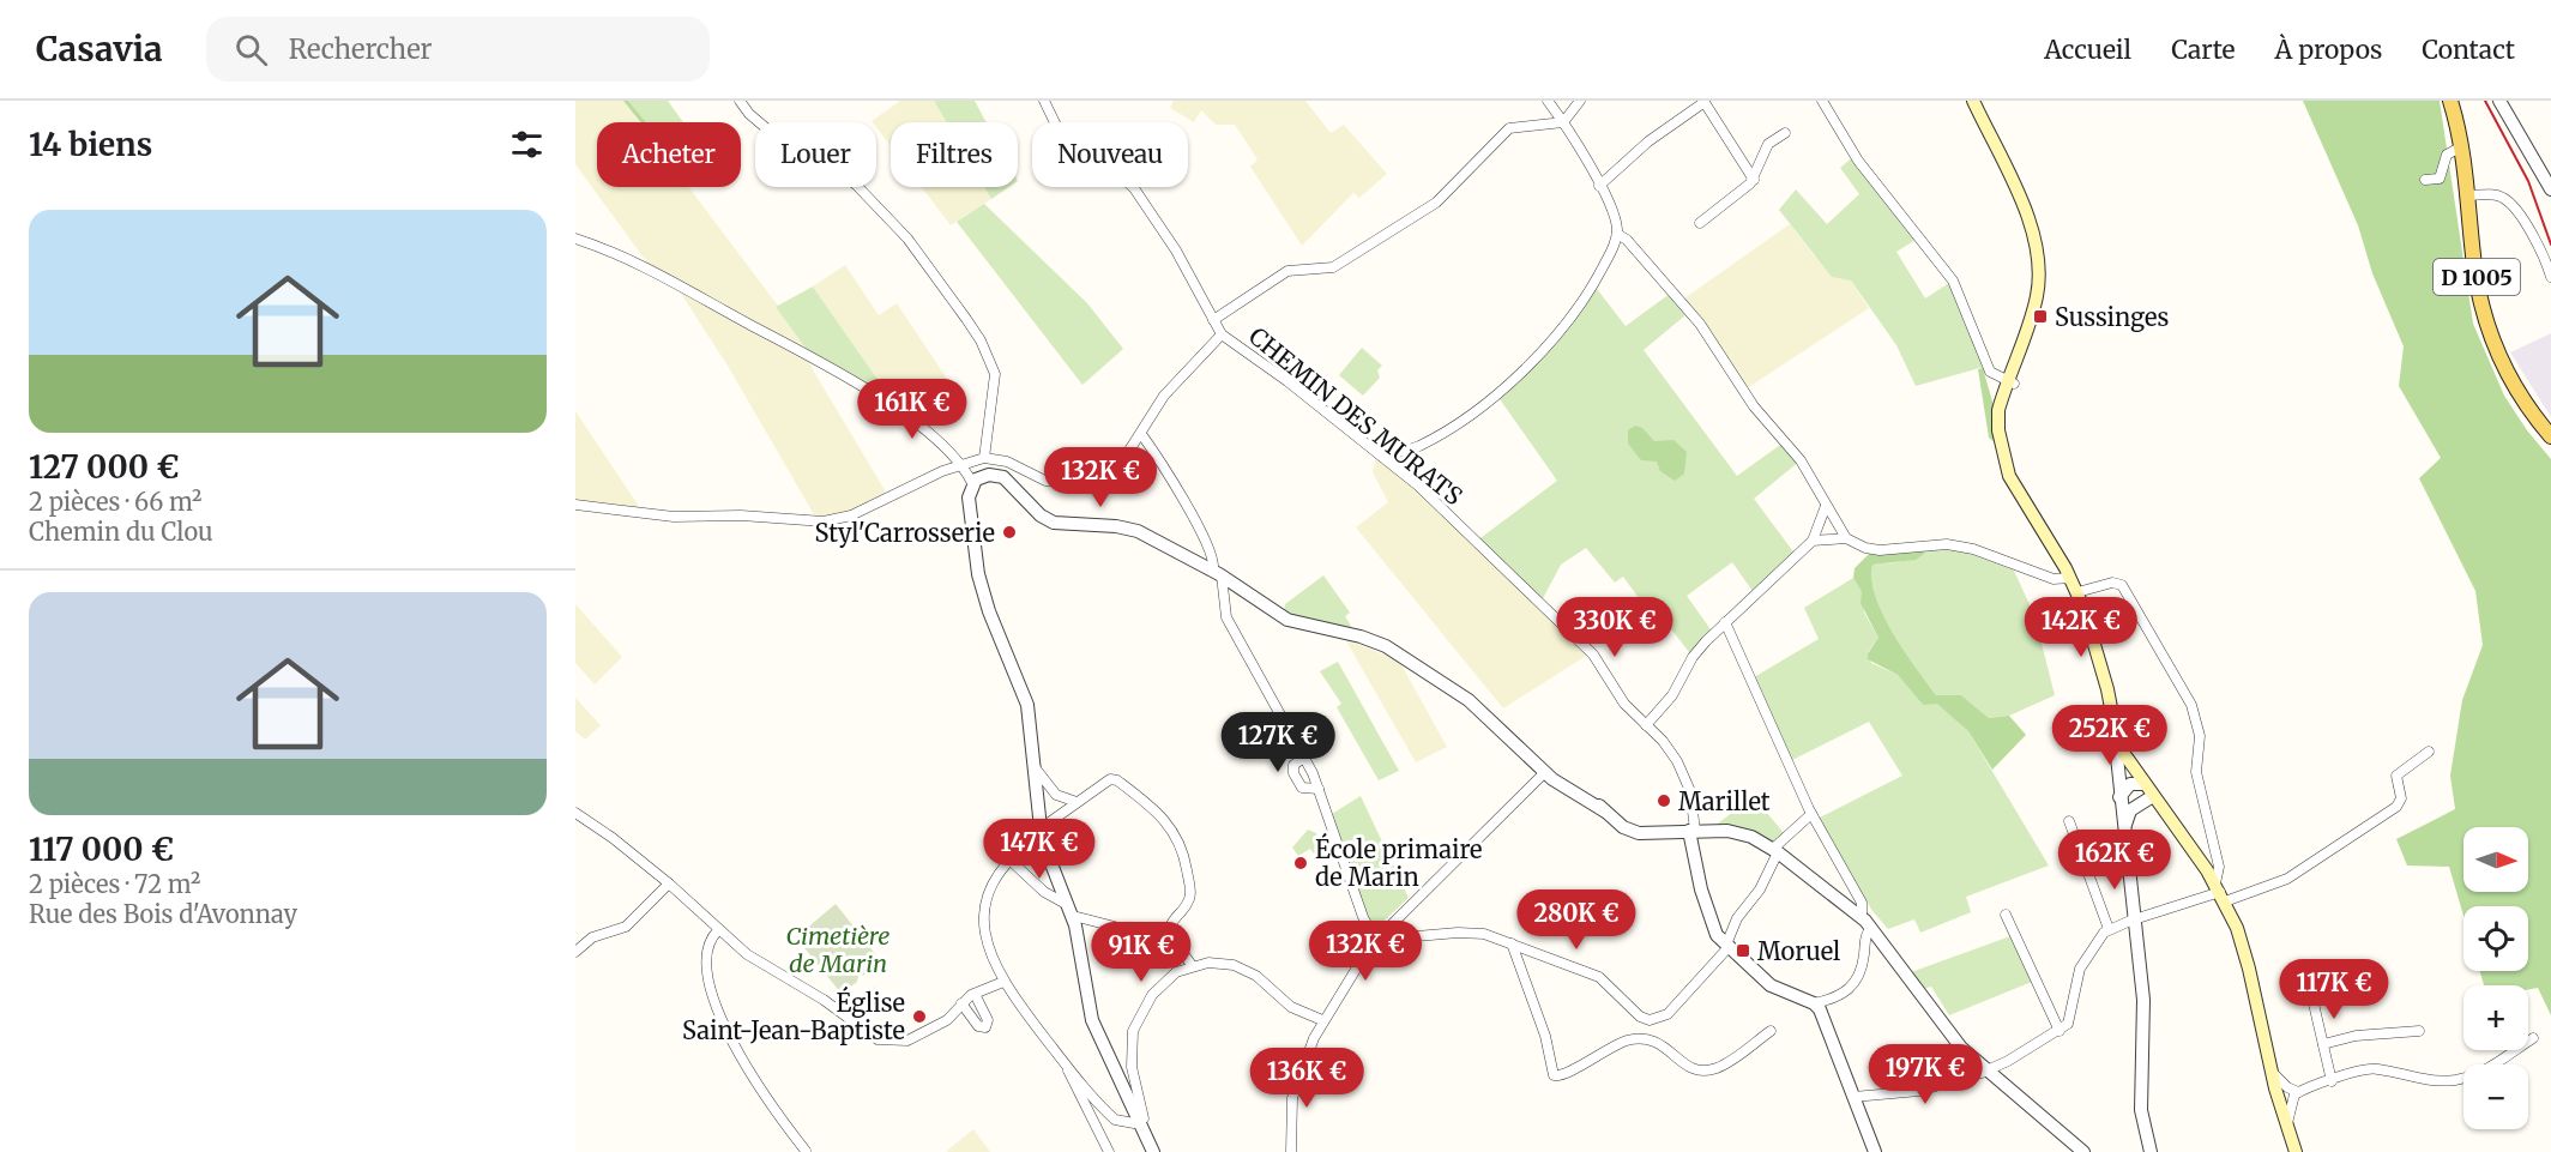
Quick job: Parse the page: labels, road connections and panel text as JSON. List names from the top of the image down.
{
  "streets": {
    "main road": ["D 1005"],
    "street": ["CHEMIN DES MURATS"]
  },
  "parks": ["Cimetière de Marin"],
  "places": {
    "transit": ["Sussinges", "Moruel"],
    "other": [
      "Styl'Carrosserie",
      "Marillet",
      "École primaire de Marin",
      "Église Saint-Jean-Baptiste"
    ]
  },
  "north": "right",
  "page": {
    "header": "Casavia",
    "search": "Rechercher",
    "nav": [
      "Accueil",
      "Carte",
      "À propos",
      "Contact"
    ],
    "heading": "14 biens",
    "chip": [
      "Acheter",
      "Louer",
      "Filtres",
      "Nouveau"
    ],
    "list": [
      {
        "name": "127 000 €",
        "note": "2 pièces · 66 m² · Chemin du Clou"
      },
      {
        "name": "117 000 €",
        "note": "2 pièces · 72 m² · Rue des Bois d'Avonnay"
      }
    ],
    "price": [
      "161K €",
      "132K €",
      "330K €",
      "142K €",
      "252K €",
      "127K €",
      "147K €",
      "162K €",
      "280K €",
      "132K €",
      "91K €",
      "117K €",
      "197K €",
      "136K €"
    ],
    "map_buttons": ["+", "−"]
  }
}
